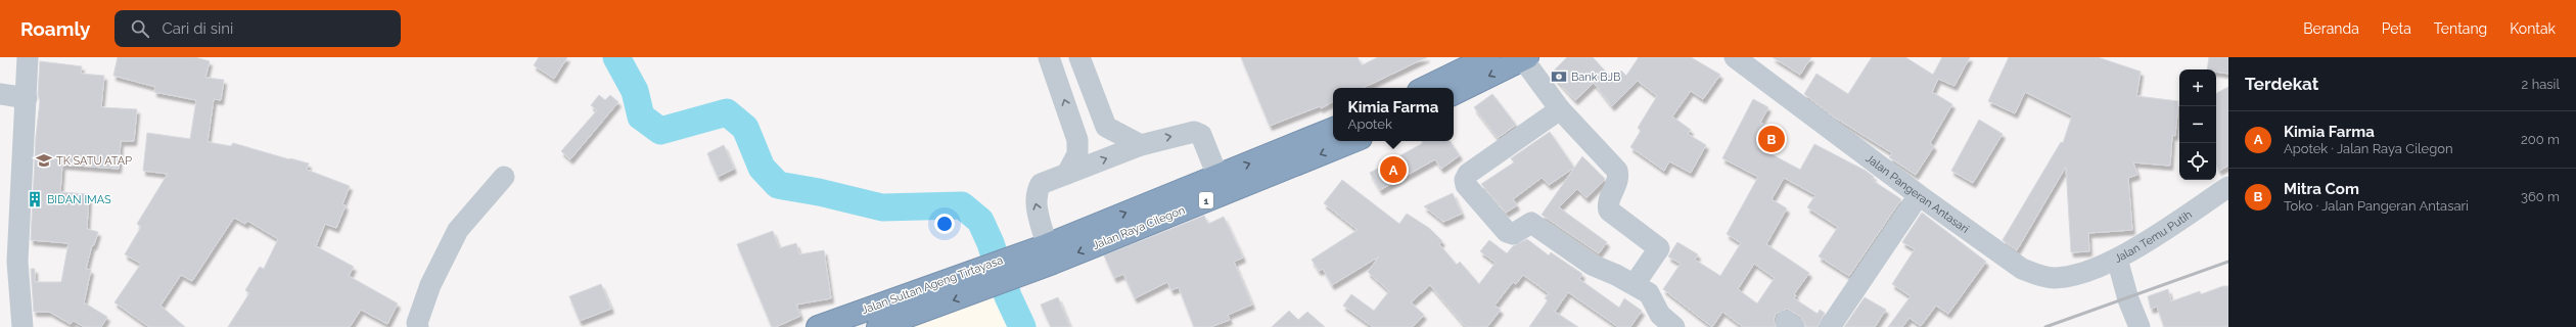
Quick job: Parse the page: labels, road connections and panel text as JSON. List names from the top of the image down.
{
  "streets": {
    "highway": ["1", "Jalan Raya Cilegon", "Jalan Sultan Ageng Tirtayasa"],
    "street": ["Jalan Pangeran Antasari", "Jalan Temu Putih"]
  },
  "crossings": [
    ["Jalan Pangeran Antasari", "Jalan Temu Putih"],
    ["Jalan Raya Cilegon", "Jalan Sultan Ageng Tirtayasa"]
  ],
  "places": {
    "bank": ["Bank BJB"],
    "school or university": ["TK SATU ATAP"],
    "building": ["BIDAN IMAS"]
  },
  "page": {
    "header": "Roamly",
    "search": "Cari di sini",
    "nav": [
      "Beranda",
      "Peta",
      "Tentang",
      "Kontak"
    ],
    "heading": ["Terdekat", "2 hasil"],
    "map_buttons": ["+", "−"],
    "popup": ["Kimia Farma", "Apotek"],
    "list": [
      {
        "mark": "A",
        "name": "Kimia Farma",
        "note": "Apotek · Jalan Raya Cilegon",
        "value": "200 m"
      },
      {
        "mark": "B",
        "name": "Mitra Com",
        "note": "Toko · Jalan Pangeran Antasari",
        "value": "360 m"
      }
    ],
    "pins": ["B", "A"]
  }
}
